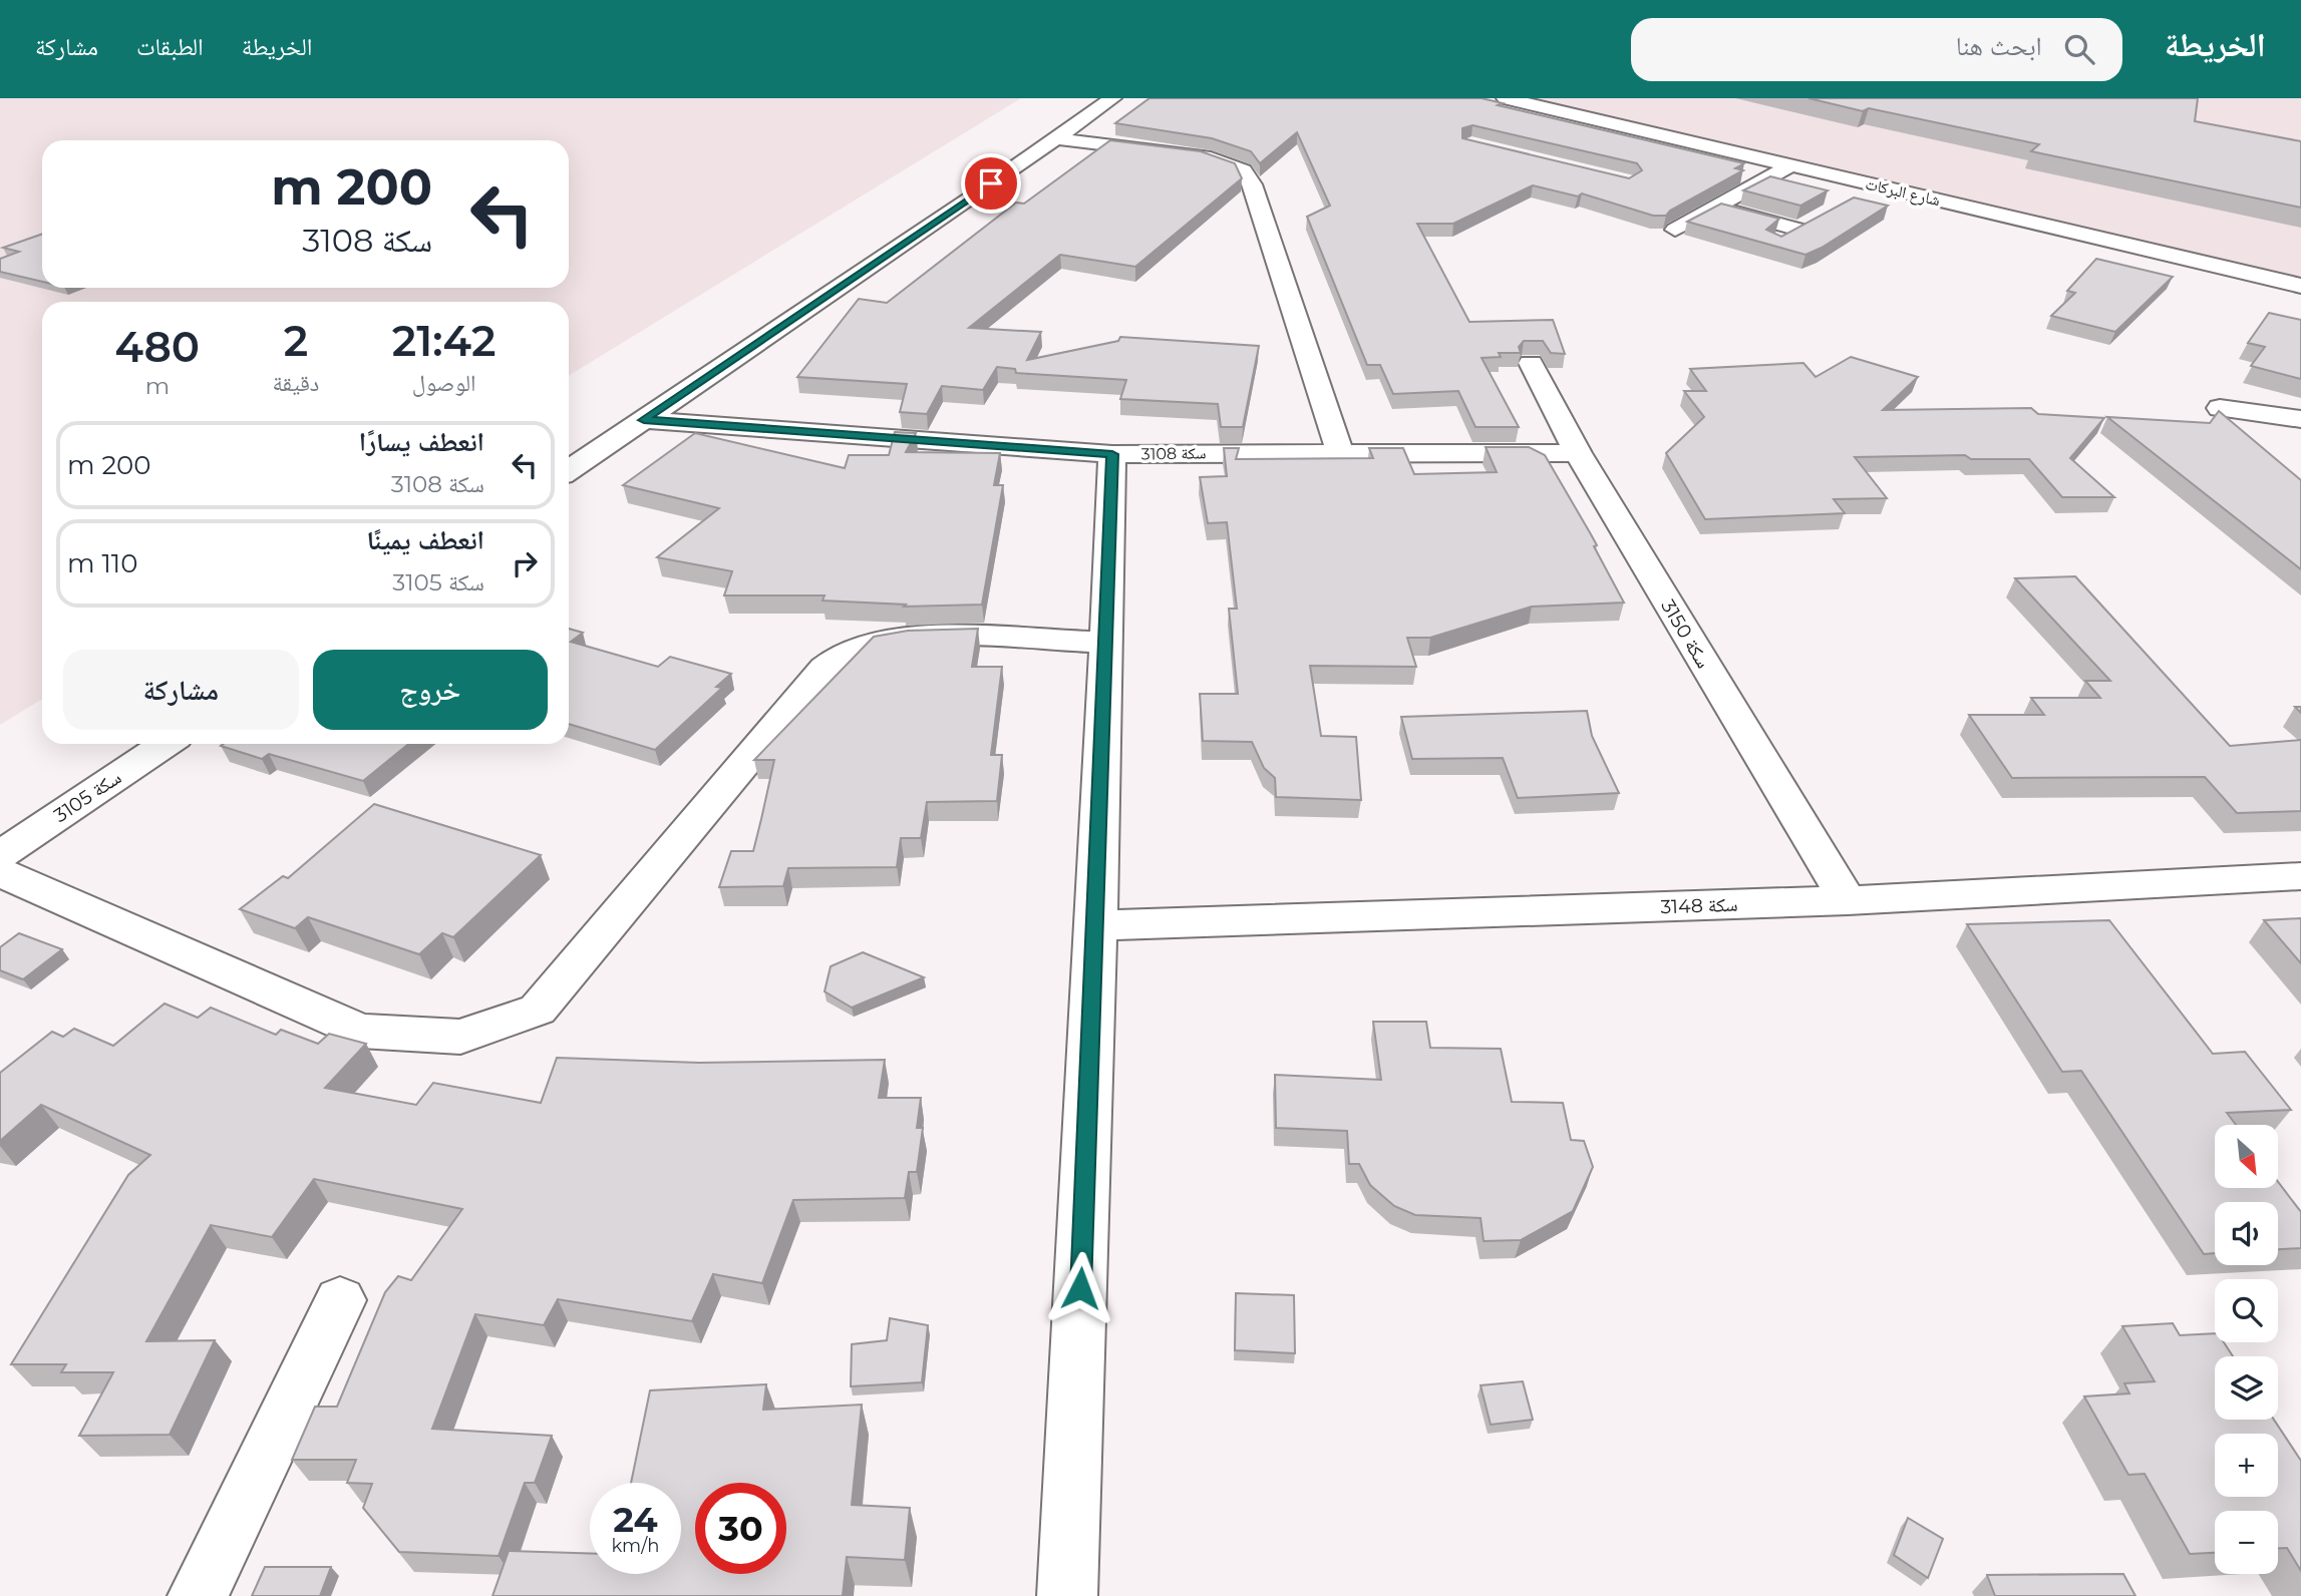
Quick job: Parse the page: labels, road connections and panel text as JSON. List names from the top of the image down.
{
  "streets": {
    "street": [
      "شارع البركات",
      "سكة 3108",
      "سكة 3150",
      "سكة 3105",
      "سكة 3148"
    ]
  },
  "crossings": [
    ["سكة 3108", "سكة 3150"],
    ["سكة 3150", "سكة 3148"]
  ],
  "north": "bottom right",
  "page": {
    "header": "الخريطة",
    "search": "ابحث هنا",
    "nav": ["الخريطة", "الطبقات", "مشاركة"],
    "turn": ["200 m", "سكة 3108"],
    "eta": [
      "21:42",
      "الوصول",
      "2",
      "دقيقة",
      "480",
      "m"
    ],
    "list": [
      {
        "name": "انعطف يسارًا",
        "note": "سكة 3108",
        "value": "200 m"
      },
      {
        "name": "انعطف يمينًا",
        "note": "سكة 3105",
        "value": "110 m"
      }
    ],
    "buttons": ["خروج", "مشاركة"],
    "map_buttons": ["+", "−"],
    "speed": "24 km/h",
    "limit": "30"
  }
}
